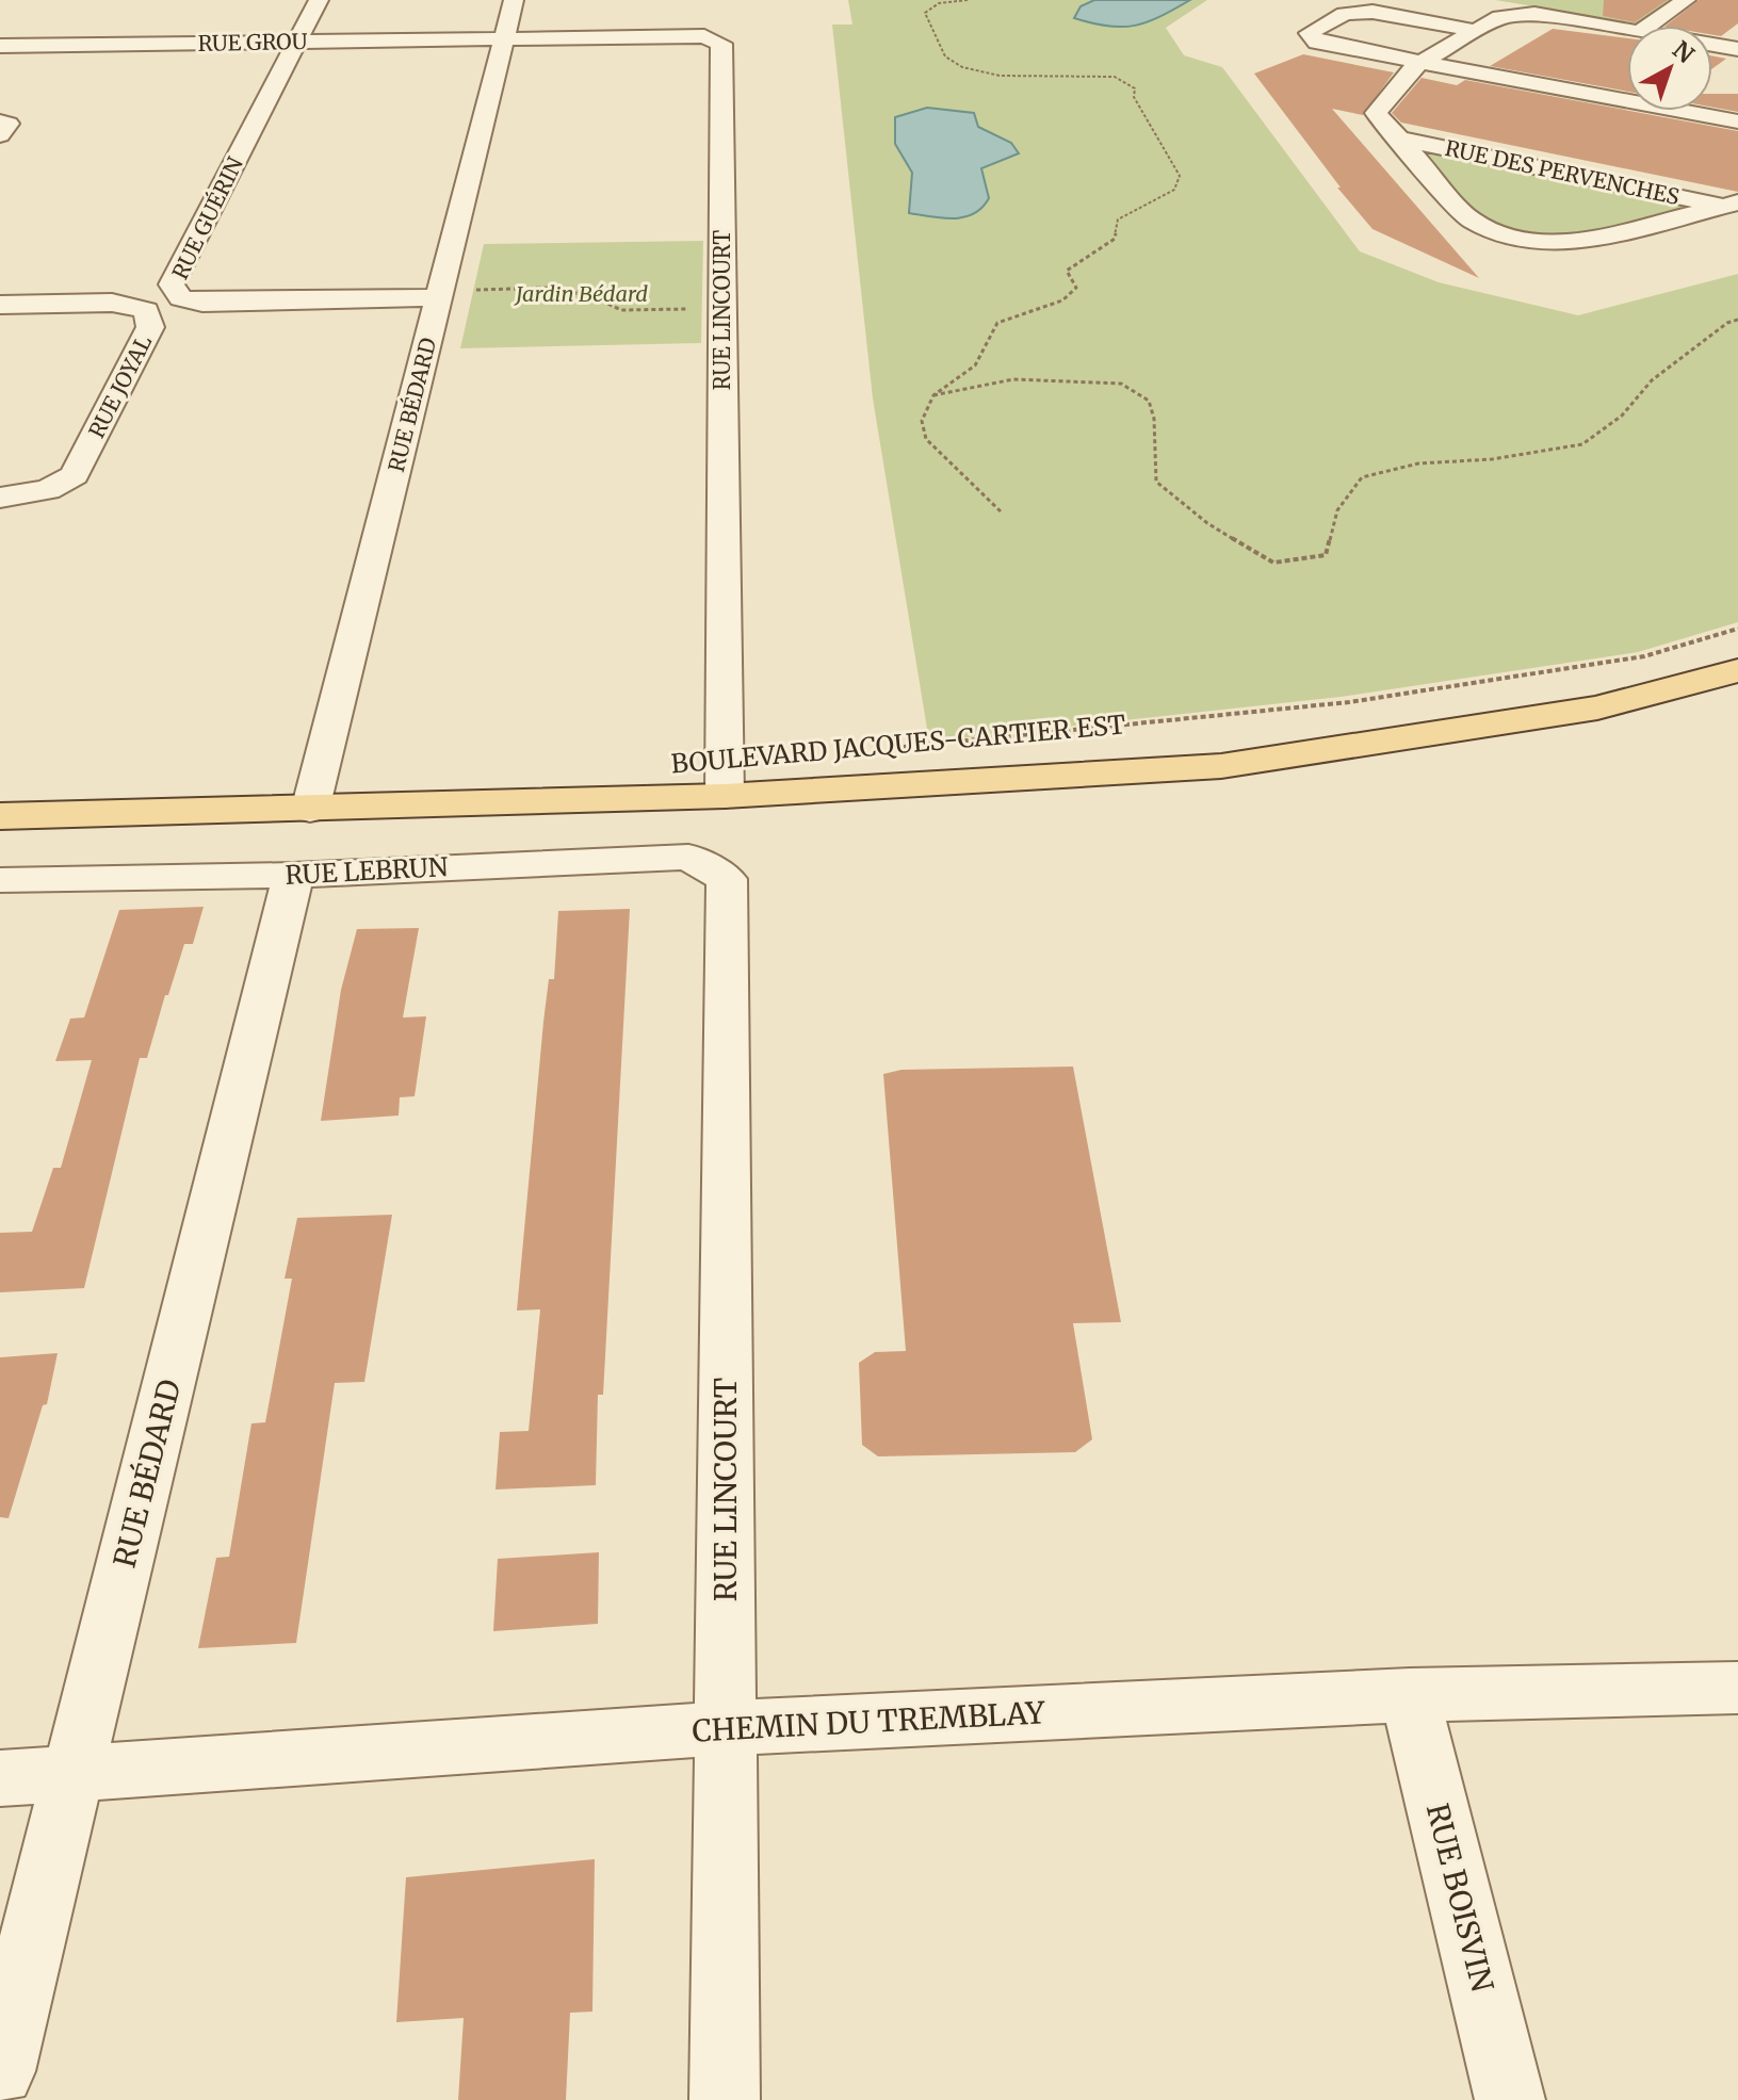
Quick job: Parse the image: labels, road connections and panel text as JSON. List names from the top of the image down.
{
  "streets": {
    "main road": ["BOULEVARD JACQUES-CARTIER EST"],
    "street": [
      "RUE GROU",
      "RUE DES PERVENCHES",
      "RUE GUÉRIN",
      "RUE LINCOURT",
      "RUE JOYAL",
      "RUE BÉDARD",
      "RUE LEBRUN",
      "CHEMIN DU TREMBLAY",
      "RUE BOISVIN"
    ]
  },
  "crossings": [
    ["RUE GROU", "RUE GUÉRIN"],
    ["RUE GROU", "RUE LINCOURT"],
    ["RUE GROU", "RUE BÉDARD"],
    ["RUE GUÉRIN", "RUE BÉDARD"],
    ["RUE LINCOURT", "RUE BÉDARD"],
    ["RUE LINCOURT", "BOULEVARD JACQUES-CARTIER EST"],
    ["RUE LINCOURT", "RUE LEBRUN"],
    ["RUE LINCOURT", "CHEMIN DU TREMBLAY"],
    ["RUE BÉDARD", "BOULEVARD JACQUES-CARTIER EST"],
    ["RUE BÉDARD", "RUE LEBRUN"],
    ["RUE BÉDARD", "CHEMIN DU TREMBLAY"],
    ["CHEMIN DU TREMBLAY", "RUE BOISVIN"]
  ],
  "parks": ["Jardin Bédard"],
  "north": "top right"
}
